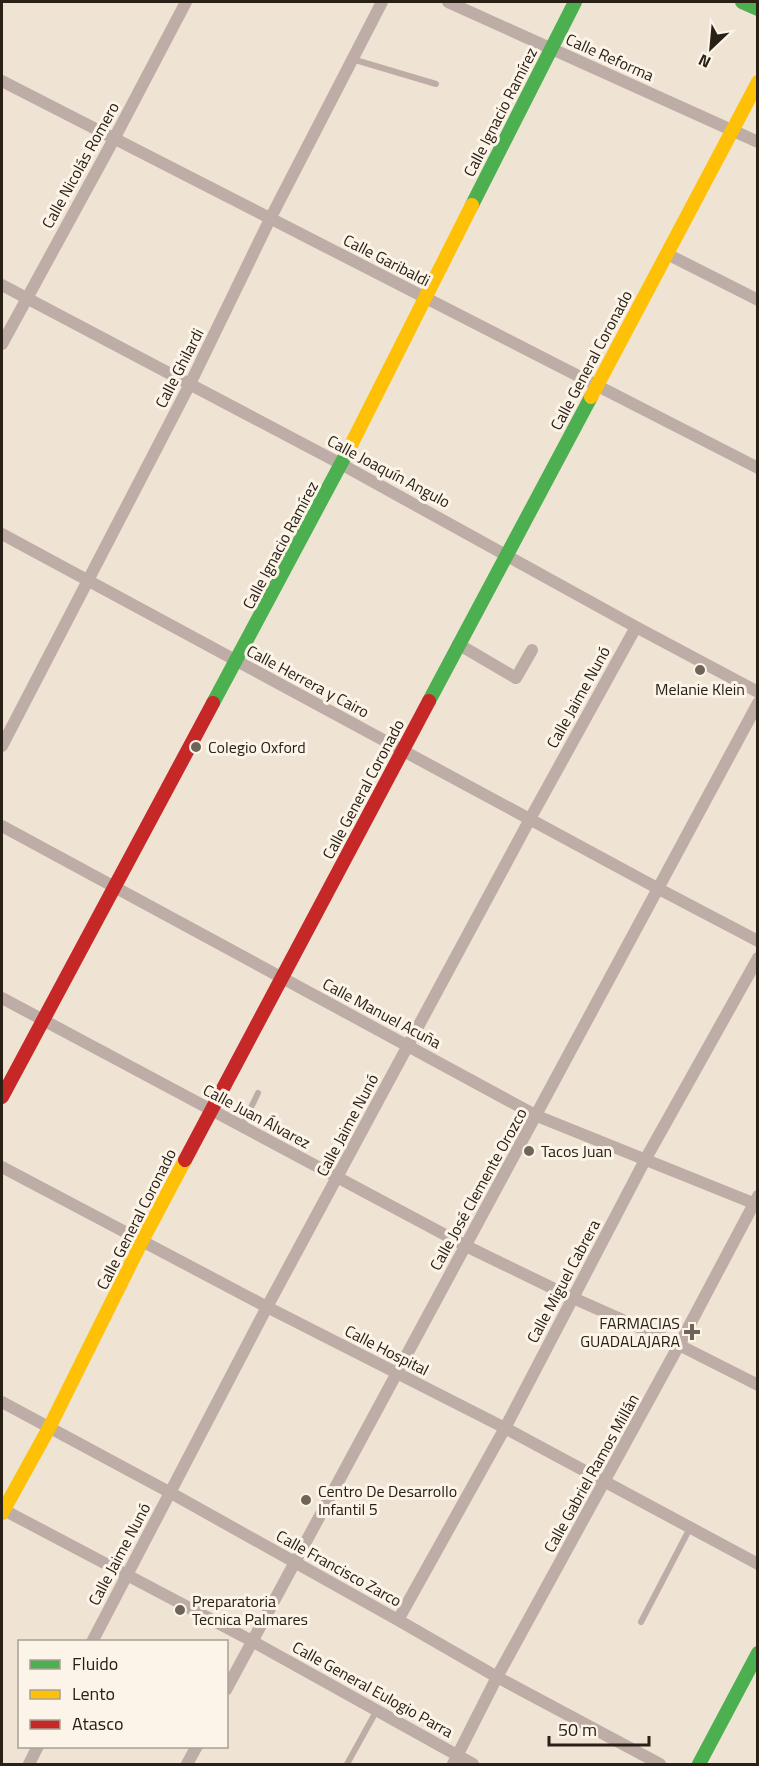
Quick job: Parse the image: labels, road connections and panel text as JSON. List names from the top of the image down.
{
  "streets": {
    "street": [
      "Calle Reforma",
      "Calle Ignacio Ramírez",
      "Calle Nicolás Romero",
      "Calle Garibaldi",
      "Calle General Coronado",
      "Calle Ghilardi",
      "Calle Joaquín Angulo",
      "Calle Herrera y Cairo",
      "Calle Jaime Nunó",
      "Calle Manuel Acuña",
      "Calle Juan Álvarez",
      "Calle José Clemente Orozco",
      "Calle Miguel Cabrera",
      "Calle Hospital",
      "Calle Gabriel Ramos Millán",
      "Calle Francisco Zarco",
      "Calle General Eulogio Parra"
    ]
  },
  "crossings": [
    ["Calle Reforma", "Calle Ignacio Ramírez"],
    ["Calle Reforma", "Calle General Coronado"],
    ["Calle Ignacio Ramírez", "Calle Garibaldi"],
    ["Calle Ignacio Ramírez", "Calle Joaquín Angulo"],
    ["Calle Ignacio Ramírez", "Calle Herrera y Cairo"],
    ["Calle Ignacio Ramírez", "Calle Manuel Acuña"],
    ["Calle Ignacio Ramírez", "Calle Juan Álvarez"],
    ["Calle Nicolás Romero", "Calle Garibaldi"],
    ["Calle Nicolás Romero", "Calle Joaquín Angulo"],
    ["Calle Garibaldi", "Calle General Coronado"],
    ["Calle Garibaldi", "Calle Ghilardi"],
    ["Calle General Coronado", "Calle Joaquín Angulo"],
    ["Calle General Coronado", "Calle Herrera y Cairo"],
    ["Calle General Coronado", "Calle Manuel Acuña"],
    ["Calle General Coronado", "Calle Juan Álvarez"],
    ["Calle General Coronado", "Calle Hospital"],
    ["Calle General Coronado", "Calle Francisco Zarco"],
    ["Calle General Coronado", "Calle General Eulogio Parra"],
    ["Calle Ghilardi", "Calle Joaquín Angulo"],
    ["Calle Ghilardi", "Calle Herrera y Cairo"],
    ["Calle Joaquín Angulo", "Calle Jaime Nunó"],
    ["Calle Herrera y Cairo", "Calle Jaime Nunó"],
    ["Calle Herrera y Cairo", "Calle José Clemente Orozco"],
    ["Calle Jaime Nunó", "Calle Manuel Acuña"],
    ["Calle Jaime Nunó", "Calle Juan Álvarez"],
    ["Calle Jaime Nunó", "Calle Hospital"],
    ["Calle Jaime Nunó", "Calle Francisco Zarco"],
    ["Calle Jaime Nunó", "Calle General Eulogio Parra"],
    ["Calle Manuel Acuña", "Calle José Clemente Orozco"],
    ["Calle Manuel Acuña", "Calle Miguel Cabrera"],
    ["Calle Manuel Acuña", "Calle Gabriel Ramos Millán"],
    ["Calle Juan Álvarez", "Calle José Clemente Orozco"],
    ["Calle Juan Álvarez", "Calle Miguel Cabrera"],
    ["Calle Juan Álvarez", "Calle Gabriel Ramos Millán"],
    ["Calle José Clemente Orozco", "Calle Hospital"],
    ["Calle José Clemente Orozco", "Calle Francisco Zarco"],
    ["Calle José Clemente Orozco", "Calle General Eulogio Parra"],
    ["Calle Miguel Cabrera", "Calle Hospital"],
    ["Calle Miguel Cabrera", "Calle Francisco Zarco"],
    ["Calle Hospital", "Calle Gabriel Ramos Millán"],
    ["Calle Gabriel Ramos Millán", "Calle Francisco Zarco"],
    ["Calle Gabriel Ramos Millán", "Calle General Eulogio Parra"]
  ],
  "places": {
    "other": [
      "Melanie Klein",
      "Colegio Oxford",
      "Tacos Juan",
      "Centro De Desarrollo Infantil 5",
      "Preparatoria Tecnica Palmares"
    ],
    "health": ["FARMACIAS GUADALAJARA"]
  },
  "legend": ["Fluido", "Lento", "Atasco"],
  "scale_bar": "50 m",
  "north": "bottom left"
}
